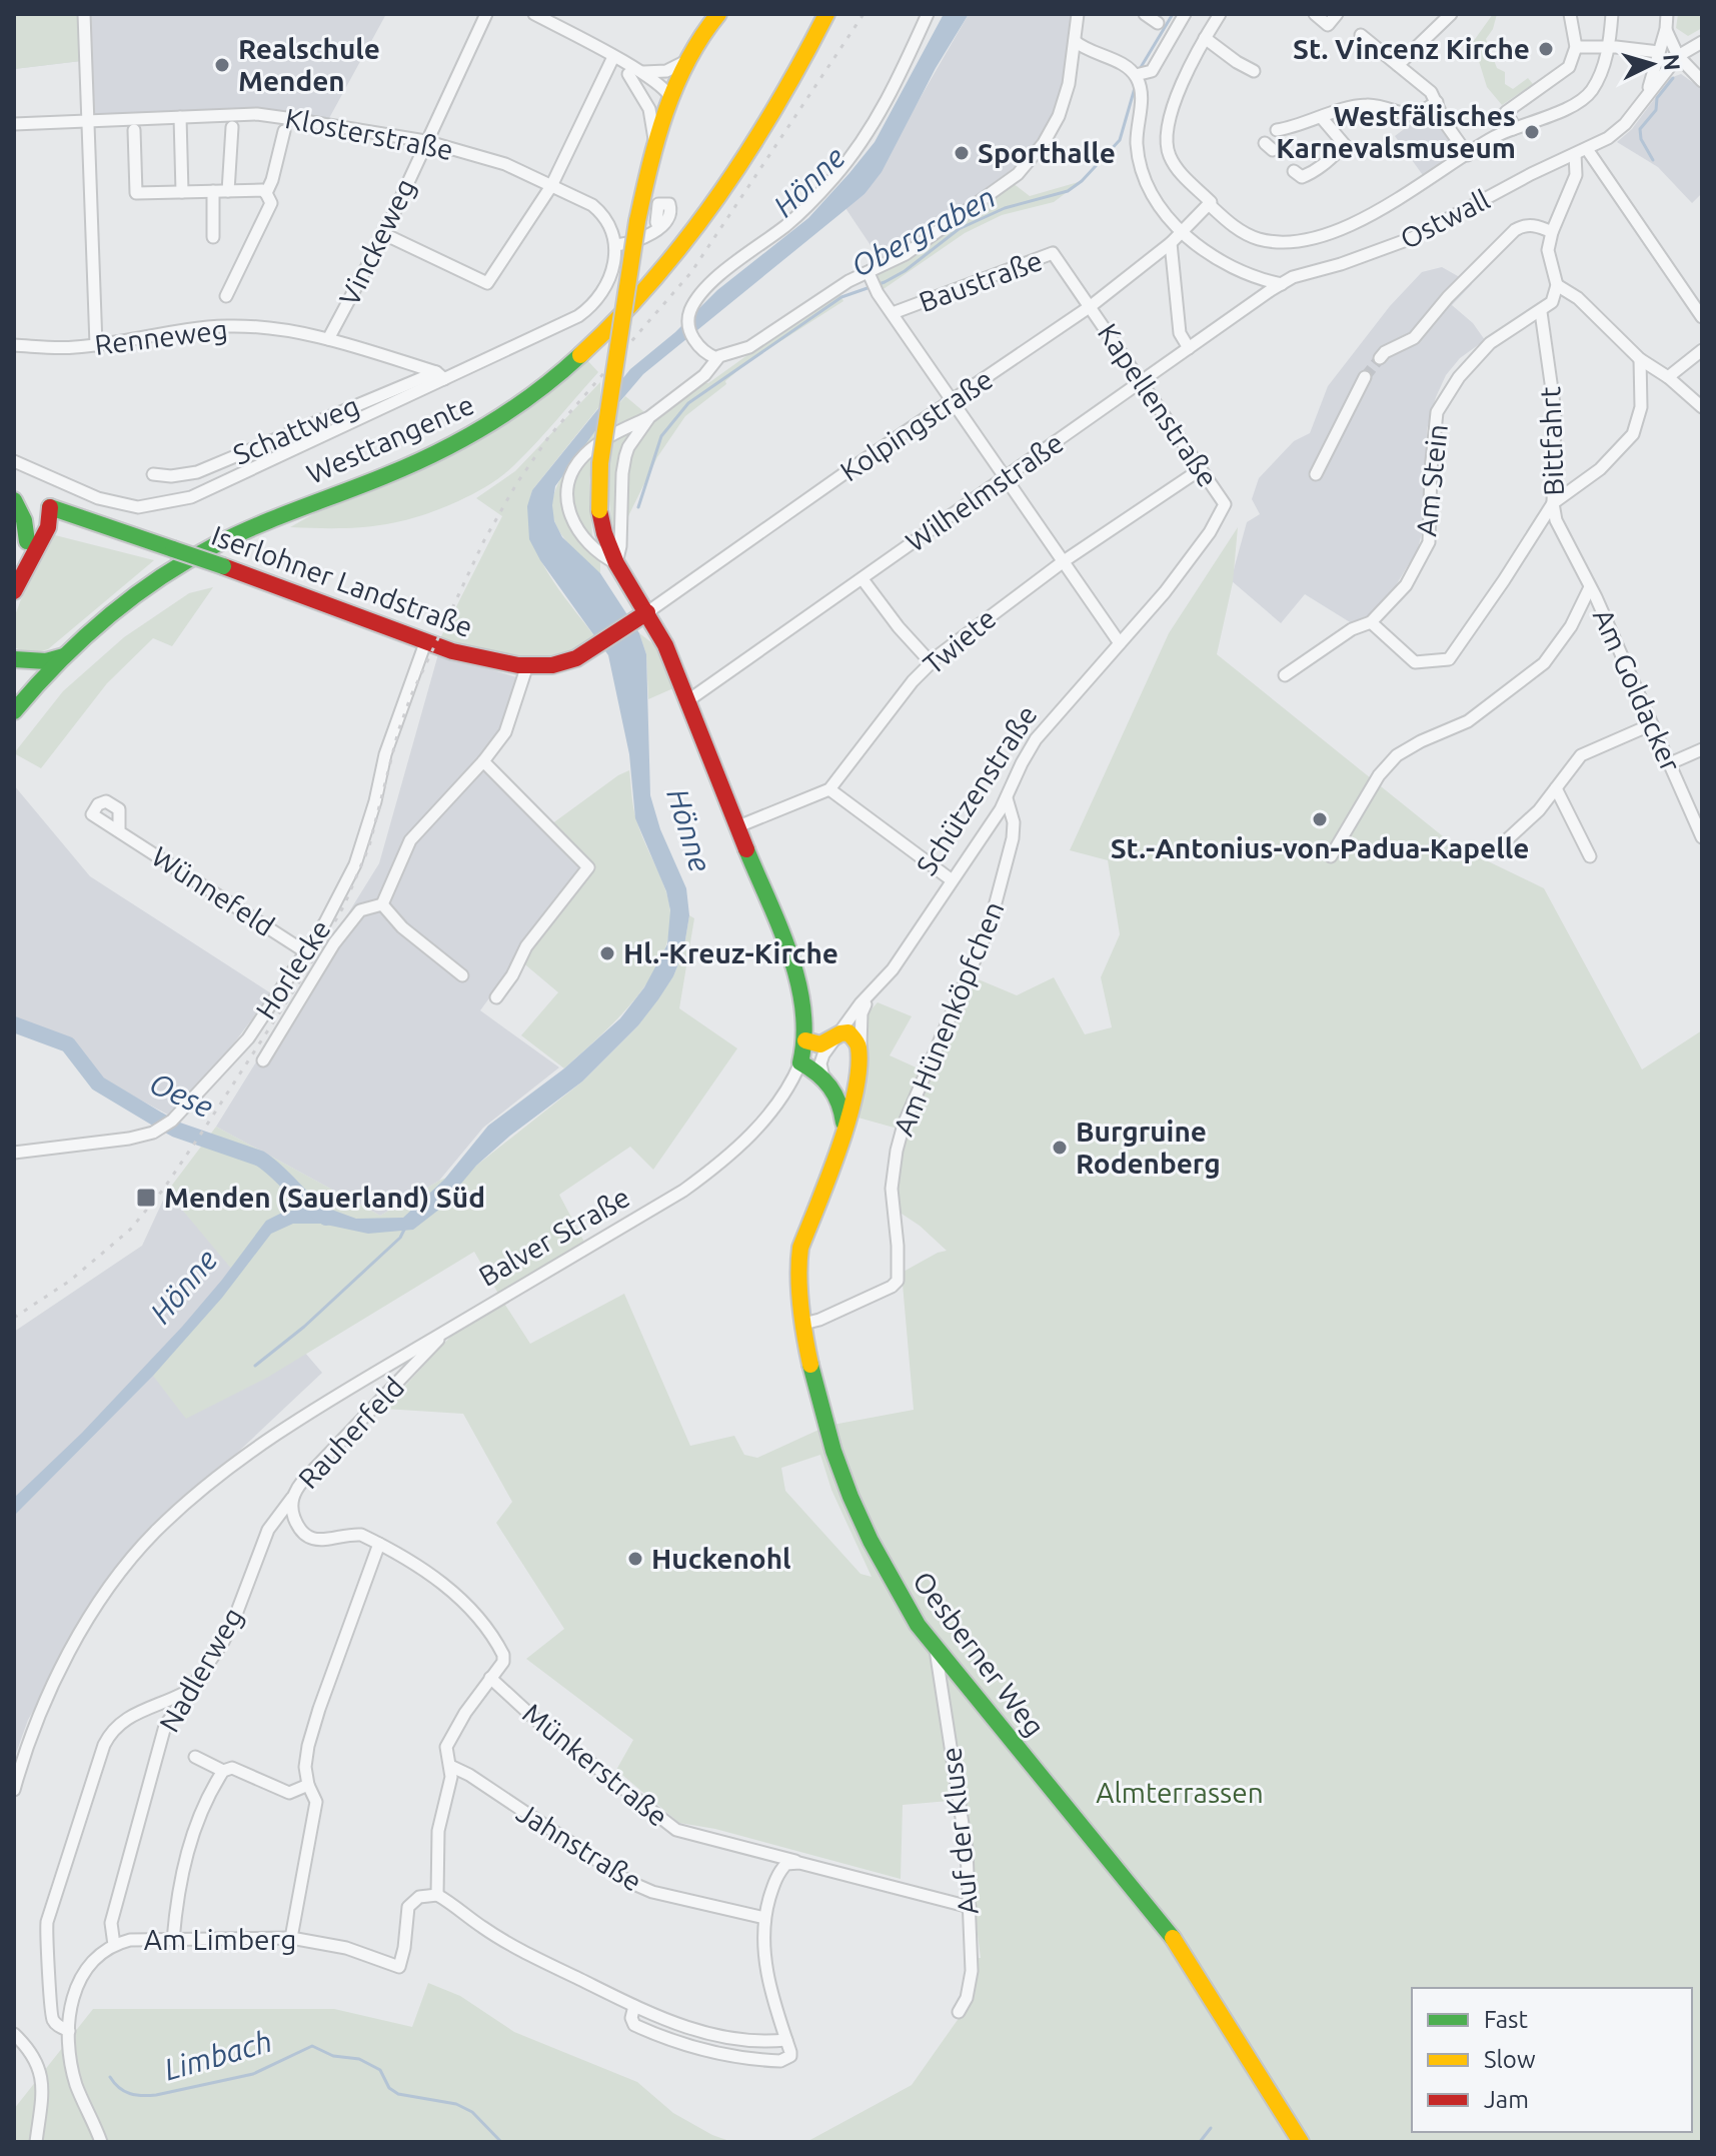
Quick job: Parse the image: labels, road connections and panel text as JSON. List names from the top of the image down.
{
  "streets": {
    "street": [
      "Klosterstraße",
      "Ostwall",
      "Vinckeweg",
      "Baustraße",
      "Renneweg",
      "Kapellenstraße",
      "Kolpingstraße",
      "Schattweg",
      "Westtangente",
      "Bittfahrt",
      "Am Stein",
      "Wilhelmstraße",
      "Iserlohner Landstraße",
      "Twiete",
      "Am Goldacker",
      "Schützenstraße",
      "Wünnefeld",
      "Horlecke",
      "Am Hünenköpfchen",
      "Balver Straße",
      "Rauherfeld",
      "Oesberner Weg",
      "Nadlerweg",
      "Münkerstraße",
      "Auf der Kluse",
      "Jahnstraße",
      "Am Limberg"
    ]
  },
  "crossings": [
    ["Klosterstraße", "Vinckeweg"],
    ["Klosterstraße", "Schattweg"],
    ["Ostwall", "Wilhelmstraße"],
    ["Vinckeweg", "Renneweg"],
    ["Baustraße", "Kapellenstraße"],
    ["Baustraße", "Kolpingstraße"],
    ["Renneweg", "Schattweg"],
    ["Kapellenstraße", "Kolpingstraße"],
    ["Kapellenstraße", "Wilhelmstraße"],
    ["Kapellenstraße", "Twiete"],
    ["Kapellenstraße", "Schützenstraße"],
    ["Kolpingstraße", "Iserlohner Landstraße"],
    ["Kolpingstraße", "Balver Straße"],
    ["Bittfahrt", "Am Stein"],
    ["Bittfahrt", "Am Goldacker"],
    ["Wilhelmstraße", "Balver Straße"],
    ["Iserlohner Landstraße", "Horlecke"],
    ["Iserlohner Landstraße", "Balver Straße"],
    ["Schützenstraße", "Am Hünenköpfchen"],
    ["Schützenstraße", "Oesberner Weg"],
    ["Wünnefeld", "Horlecke"],
    ["Am Hünenköpfchen", "Oesberner Weg"],
    ["Balver Straße", "Rauherfeld"],
    ["Rauherfeld", "Nadlerweg"],
    ["Rauherfeld", "Münkerstraße"],
    ["Oesberner Weg", "Auf der Kluse"],
    ["Nadlerweg", "Am Limberg"],
    ["Münkerstraße", "Auf der Kluse"]
  ],
  "water": [
    "Hönne",
    "Obergraben",
    "Oese",
    "Limbach"
  ],
  "parks": ["Almterrassen"],
  "places": {
    "other": [
      "St. Vincenz Kirche",
      "Realschule Menden",
      "Westfälisches Karnevalsmuseum",
      "Sporthalle",
      "St.-Antonius-von-Padua-Kapelle",
      "Hl.-Kreuz-Kirche",
      "Burgruine Rodenberg",
      "Huckenohl"
    ],
    "transit": ["Menden (Sauerland) Süd"]
  },
  "legend": ["Fast", "Slow", "Jam"],
  "north": "right"
}
